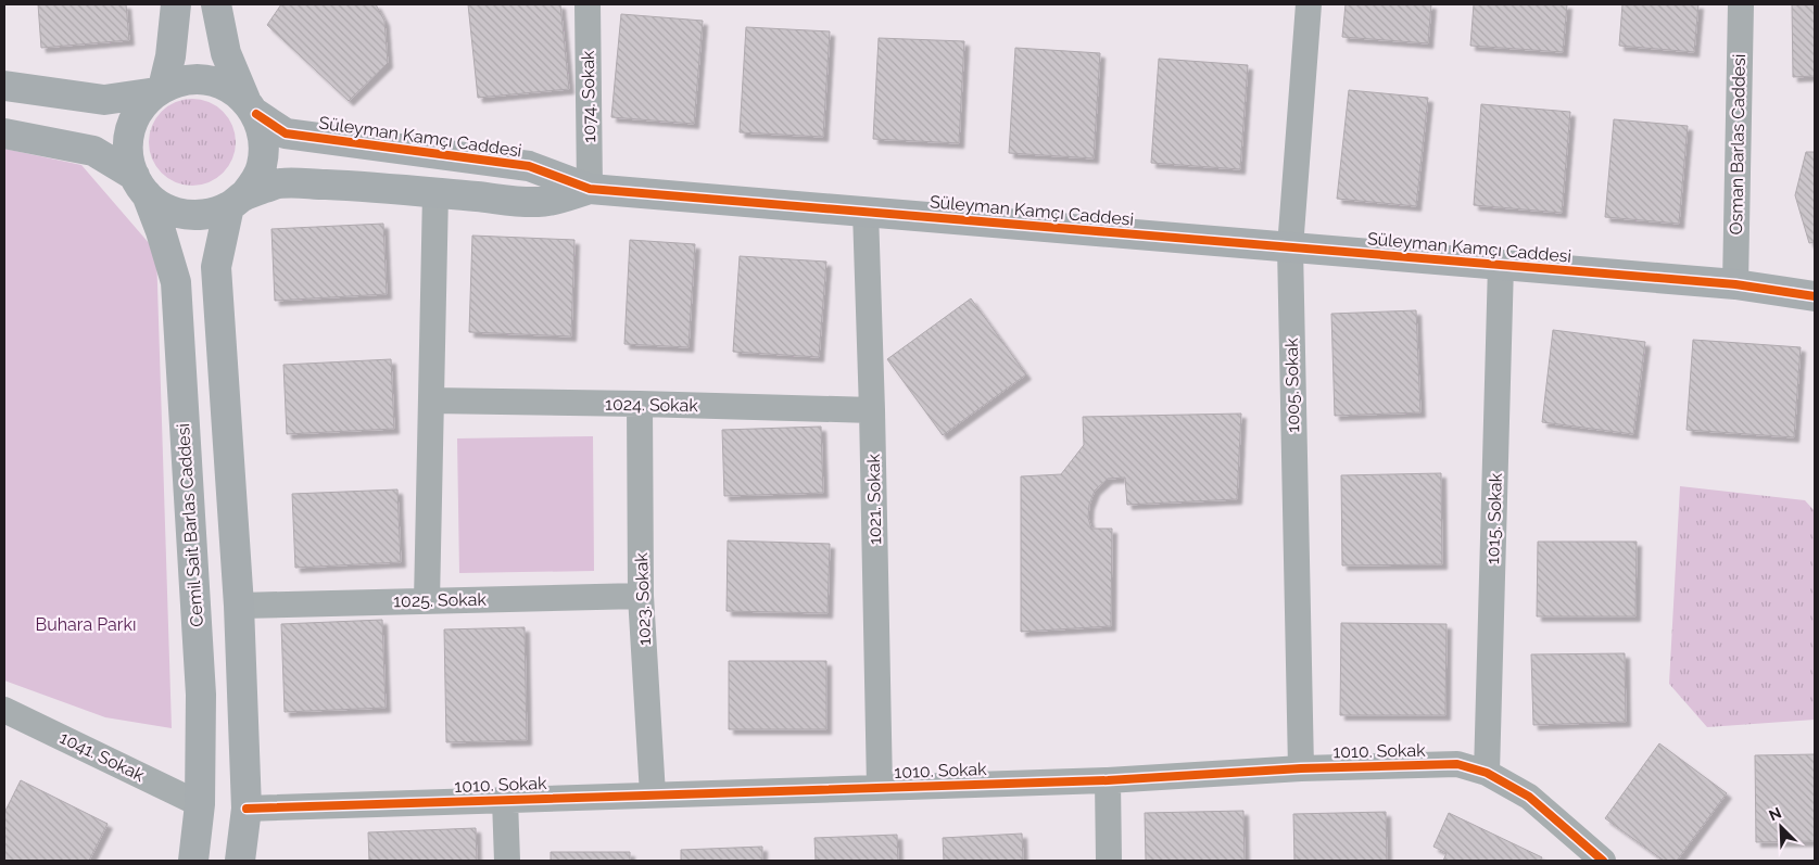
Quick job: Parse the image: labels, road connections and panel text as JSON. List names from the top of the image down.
{
  "streets": {
    "street": [
      "1074. Sokak",
      "Süleyman Kamçı Caddesi",
      "Osman Barlas Caddesi",
      "1005. Sokak",
      "1024. Sokak",
      "1021. Sokak",
      "1015. Sokak",
      "Cemil Sait Barlas Caddesi",
      "1023. Sokak",
      "1025. Sokak",
      "1010. Sokak",
      "1041. Sokak"
    ]
  },
  "crossings": [
    ["1074. Sokak", "Süleyman Kamçı Caddesi"],
    ["Süleyman Kamçı Caddesi", "Osman Barlas Caddesi"],
    ["Süleyman Kamçı Caddesi", "1005. Sokak"],
    ["Süleyman Kamçı Caddesi", "1021. Sokak"],
    ["Süleyman Kamçı Caddesi", "1015. Sokak"],
    ["Süleyman Kamçı Caddesi", "Cemil Sait Barlas Caddesi"],
    ["1005. Sokak", "1010. Sokak"],
    ["1024. Sokak", "1021. Sokak"],
    ["1024. Sokak", "1023. Sokak"],
    ["1021. Sokak", "1010. Sokak"],
    ["1015. Sokak", "1010. Sokak"],
    ["Cemil Sait Barlas Caddesi", "1041. Sokak"],
    ["1023. Sokak", "1025. Sokak"],
    ["1023. Sokak", "1010. Sokak"]
  ],
  "parks": ["Buhara Parkı"],
  "north": "top left"
}
